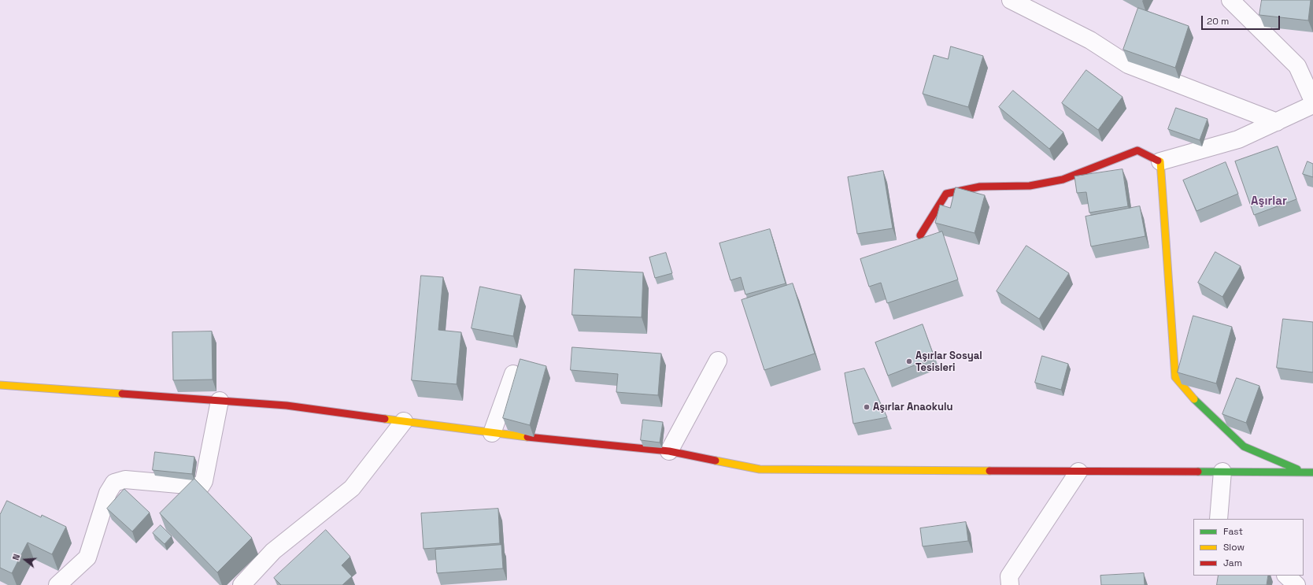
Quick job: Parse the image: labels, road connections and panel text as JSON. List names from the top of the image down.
{
  "districts": ["Aşırlar"],
  "places": ["Aşırlar Sosyal Tesisleri", "Aşırlar Anaokulu"],
  "legend": ["Fast", "Slow", "Jam"],
  "scale_bar": "20 m",
  "north": "left"
}
